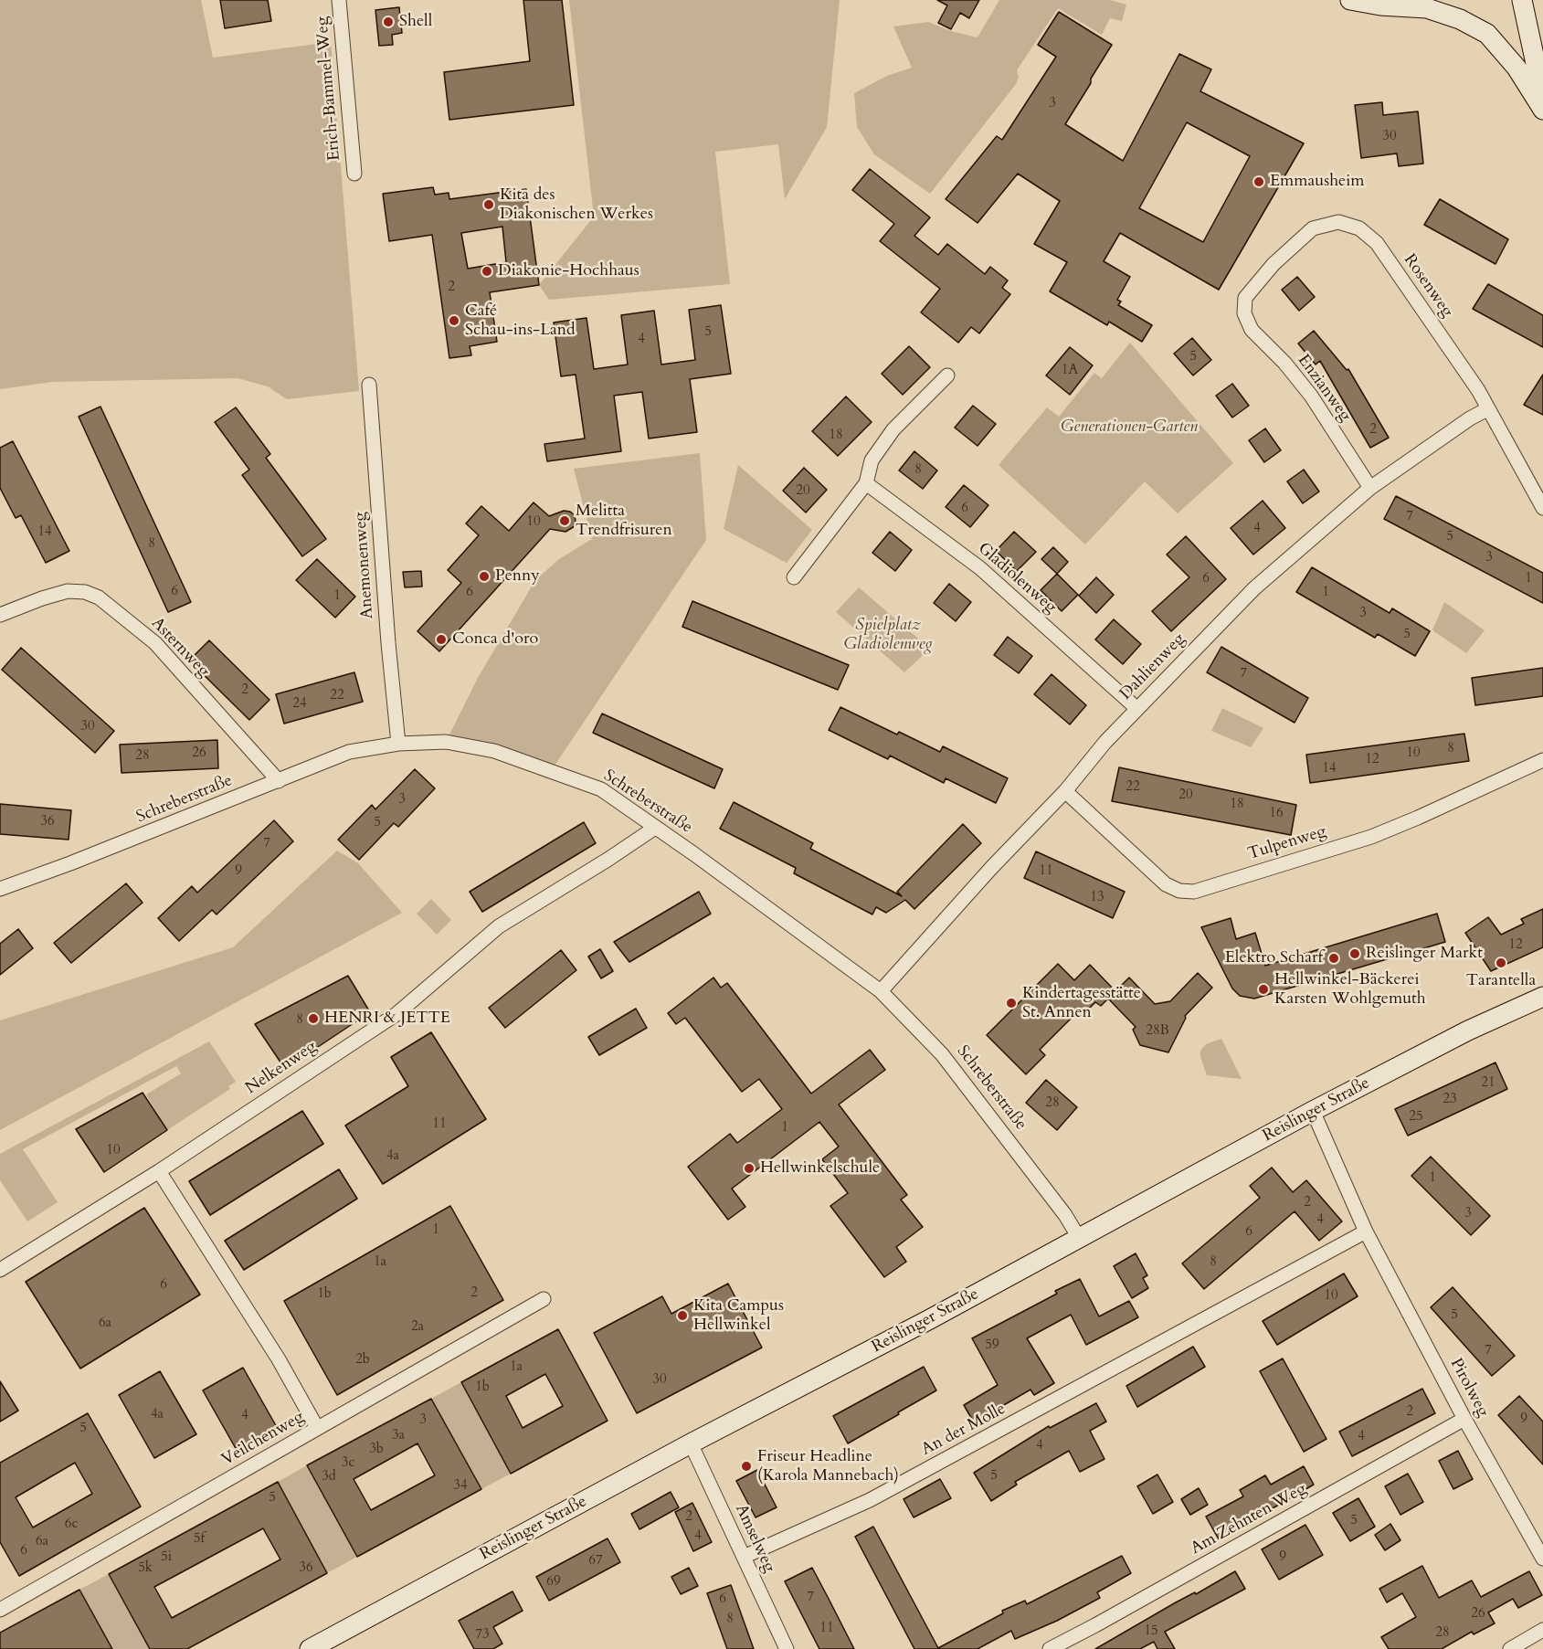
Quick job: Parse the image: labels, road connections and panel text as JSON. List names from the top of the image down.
{
  "streets": {
    "street": [
      "Erich-Bammel-Weg",
      "Rosenweg",
      "Enzianweg",
      "Anemonenweg",
      "Gladiolenweg",
      "Asternweg",
      "Dahlienweg",
      "Schreberstraße",
      "Tulpenweg",
      "Nelkenweg",
      "Reislinger Straße",
      "Pirolweg",
      "An der Molle",
      "Veilchenweg",
      "Am Zehnten Weg",
      "Amselweg"
    ]
  },
  "crossings": [
    ["Rosenweg", "Enzianweg"],
    ["Rosenweg", "Dahlienweg"],
    ["Enzianweg", "Dahlienweg"],
    ["Anemonenweg", "Schreberstraße"],
    ["Gladiolenweg", "Dahlienweg"],
    ["Asternweg", "Schreberstraße"],
    ["Dahlienweg", "Schreberstraße"],
    ["Dahlienweg", "Tulpenweg"],
    ["Schreberstraße", "Nelkenweg"],
    ["Schreberstraße", "Reislinger Straße"],
    ["Reislinger Straße", "Pirolweg"],
    ["Reislinger Straße", "Amselweg"],
    ["Pirolweg", "An der Molle"],
    ["Pirolweg", "Am Zehnten Weg"],
    ["An der Molle", "Amselweg"]
  ],
  "parks": ["Generationen-Garten", "Spielplatz Gladiolenweg"],
  "places": [
    "Shell",
    "Emmausheim",
    "Kita des Diakonischen Werkes",
    "Diakonie-Hochhaus",
    "Café Schau-ins-Land",
    "Melitta Trendfrisuren",
    "Penny",
    "Conca d'oro",
    "Reislinger Markt",
    "Elektro Scharf",
    "Tarantella",
    "Hellwinkel-Bäckerei Karsten Wohlgemuth",
    "Kindertagesstätte St. Annen",
    "HENRI & JETTE",
    "Hellwinkelschule",
    "Kita Campus Hellwinkel",
    "Friseur Headline (Karola Mannebach)"
  ],
  "house_numbers": [
    "3",
    "30",
    "2",
    "5",
    "4",
    "5",
    "1A",
    "2",
    "18",
    "8",
    "20",
    "6",
    "7",
    "10",
    "4",
    "14",
    "5",
    "8",
    "3",
    "6",
    "1",
    "6",
    "6",
    "1",
    "1",
    "3",
    "5",
    "7",
    "2",
    "22",
    "24",
    "30",
    "8",
    "26",
    "10",
    "28",
    "12",
    "14",
    "22",
    "20",
    "3",
    "18",
    "16",
    "36",
    "5",
    "7",
    "9",
    "11",
    "13",
    "12",
    "8",
    "28B",
    "21",
    "23",
    "28",
    "25",
    "11",
    "1",
    "10",
    "4a",
    "1",
    "2",
    "3",
    "4",
    "1",
    "6",
    "1a",
    "8",
    "6",
    "2",
    "1b",
    "10",
    "5",
    "6a",
    "2a",
    "59",
    "7",
    "2b",
    "1a",
    "30",
    "1b",
    "2",
    "4a",
    "4",
    "9",
    "3",
    "5",
    "3a",
    "4",
    "4",
    "3b",
    "3c",
    "5",
    "3d",
    "34",
    "5",
    "2",
    "5",
    "6c",
    "4",
    "5f",
    "6a",
    "6",
    "5i",
    "9",
    "67",
    "5k",
    "36",
    "69",
    "7",
    "6",
    "26",
    "8",
    "11",
    "15",
    "28",
    "73"
  ]
}
